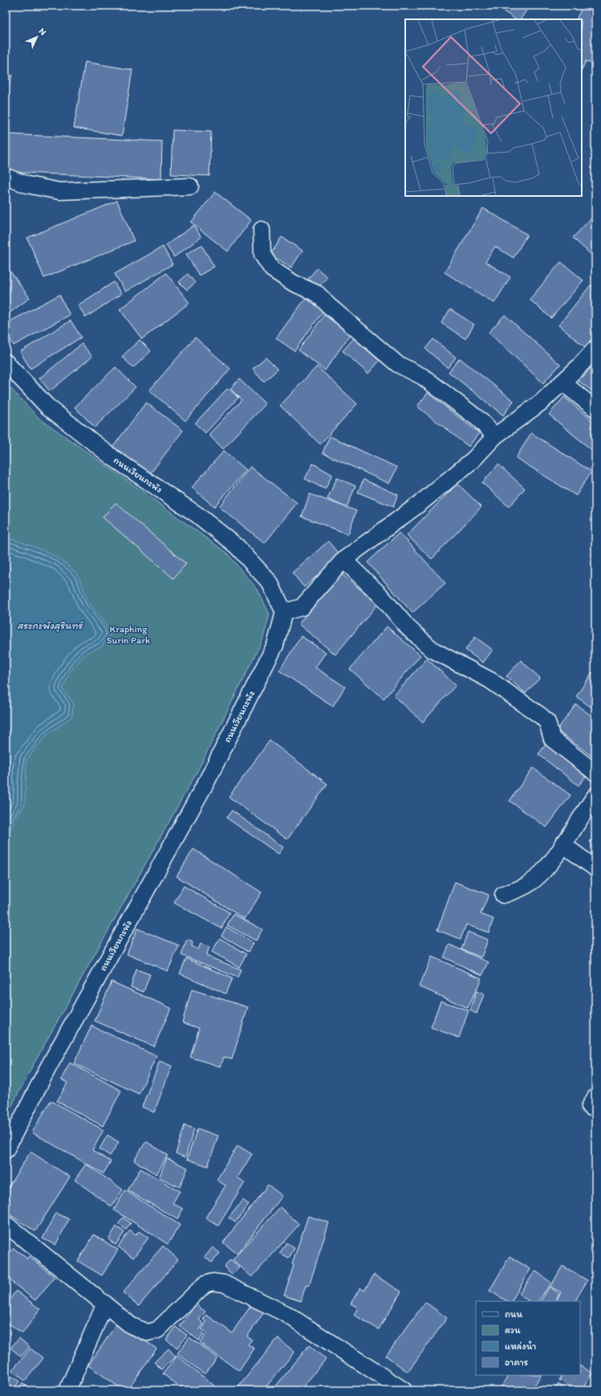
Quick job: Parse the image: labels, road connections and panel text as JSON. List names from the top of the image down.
{
  "streets": {
    "street": ["ถนนเวียนกะพัง"]
  },
  "water": ["สระกะพังสุรินทร์"],
  "parks": ["Kraphing Surin Park"],
  "legend": [
    "ถนน",
    "สวน",
    "แหล่งน้ำ",
    "อาคาร"
  ],
  "north": "top right"
}
